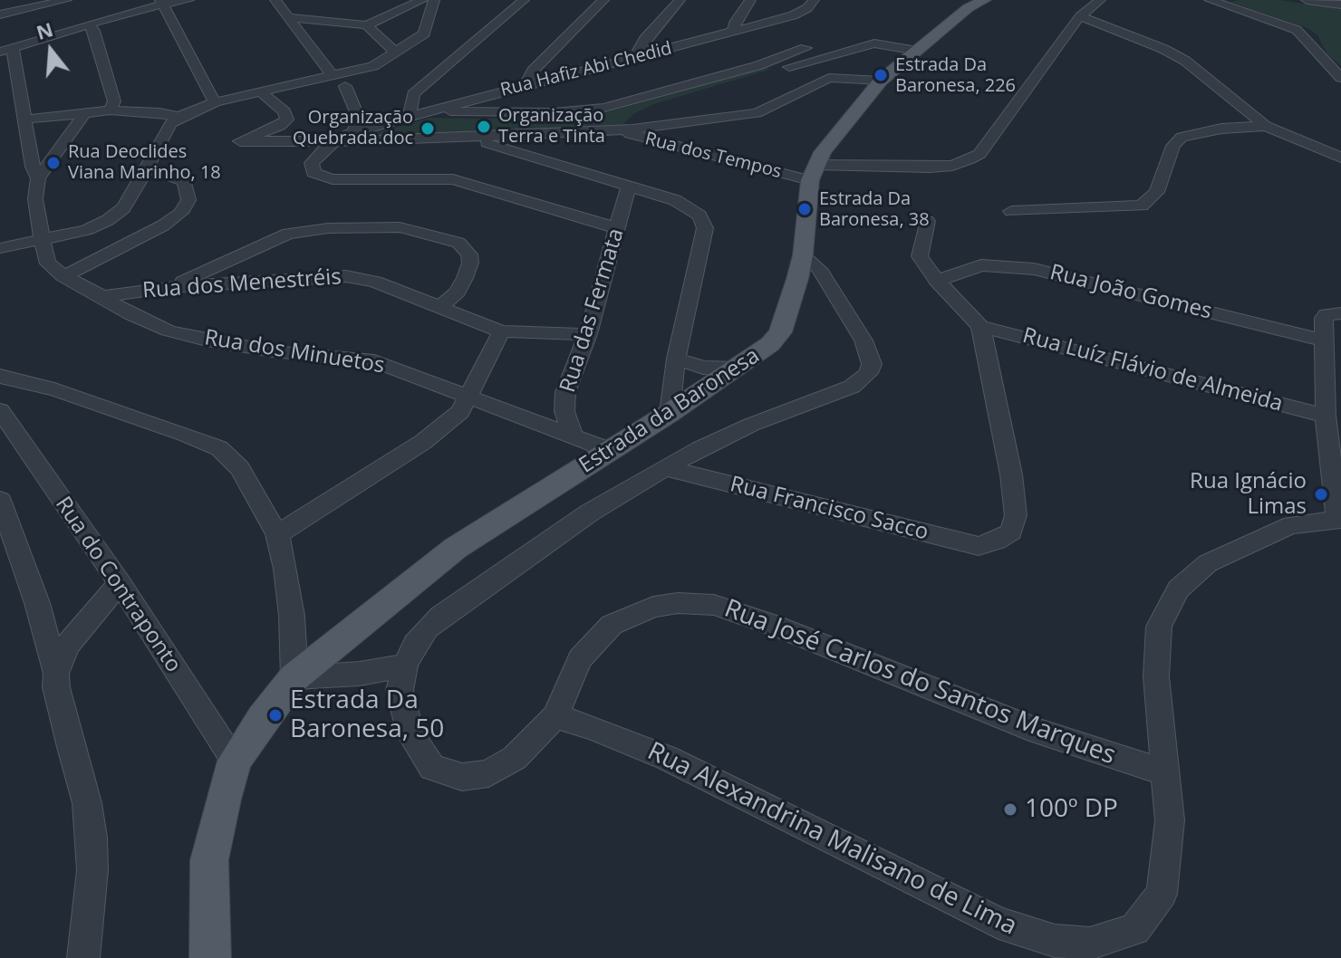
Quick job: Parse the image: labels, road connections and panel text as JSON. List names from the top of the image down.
{
  "streets": {
    "main road": ["Estrada da Baronesa"],
    "street": [
      "Rua Hafiz Abi Chedid",
      "Rua dos Tempos",
      "Rua dos Menestréis",
      "Rua João Gomes",
      "Rua das Fermata",
      "Rua dos Minuetos",
      "Rua Luíz Flávio de Almeida",
      "Rua Francisco Sacco",
      "Rua do Contraponto",
      "Rua José Carlos do Santos Marques",
      "Rua Alexandrina Malisano de Lima"
    ]
  },
  "crossings": [
    ["Rua dos Tempos", "Estrada da Baronesa"],
    ["Rua dos Menestréis", "Rua das Fermata"],
    ["Rua dos Menestréis", "Rua dos Minuetos"],
    ["Rua das Fermata", "Rua dos Minuetos"],
    ["Rua dos Minuetos", "Estrada da Baronesa"],
    ["Rua Luíz Flávio de Almeida", "Rua Francisco Sacco"],
    ["Estrada da Baronesa", "Rua Francisco Sacco"],
    ["Estrada da Baronesa", "Rua do Contraponto"],
    ["Rua José Carlos do Santos Marques", "Rua Alexandrina Malisano de Lima"]
  ],
  "places": [
    "Estrada Da Baronesa, 226",
    "Organização Terra e Tinta",
    "Organização Quebrada.doc",
    "Rua Deoclides Viana Marinho, 18",
    "Estrada Da Baronesa, 38",
    "Rua Ignácio Limas",
    "Estrada Da Baronesa, 50",
    "100º DP"
  ],
  "north": "top"
}
